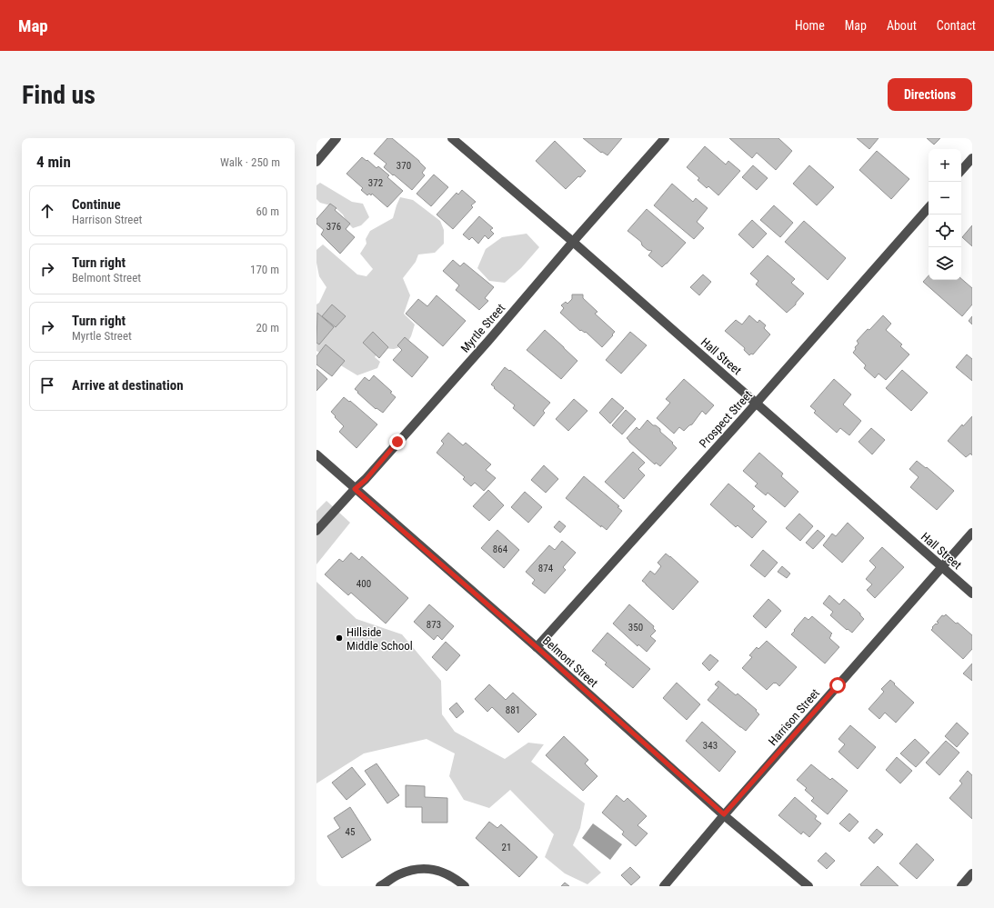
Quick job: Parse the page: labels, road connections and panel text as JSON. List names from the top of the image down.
{
  "streets": {
    "street": [
      "Myrtle Street",
      "Hall Street",
      "Prospect Street",
      "Belmont Street",
      "Harrison Street"
    ]
  },
  "crossings": [
    ["Myrtle Street", "Hall Street"],
    ["Myrtle Street", "Belmont Street"],
    ["Hall Street", "Prospect Street"],
    ["Hall Street", "Harrison Street"],
    ["Prospect Street", "Belmont Street"],
    ["Belmont Street", "Harrison Street"]
  ],
  "places": ["Hillside Middle School"],
  "house_numbers": [
    "370",
    "372",
    "376",
    "864",
    "874",
    "400",
    "873",
    "350",
    "881",
    "343",
    "45",
    "21"
  ],
  "page": {
    "header": "Map",
    "nav": [
      "Home",
      "Map",
      "About",
      "Contact"
    ],
    "buttons": "Directions",
    "title": "Find us",
    "heading": ["4 min", "Walk · 250 m"],
    "map_buttons": ["+", "−"],
    "list": [
      ["Continue", "Harrison Street", "60 m"],
      ["Turn right", "Belmont Street", "170 m"],
      ["Turn right", "Myrtle Street", "20 m"],
      "Arrive at destination"
    ]
  }
}
